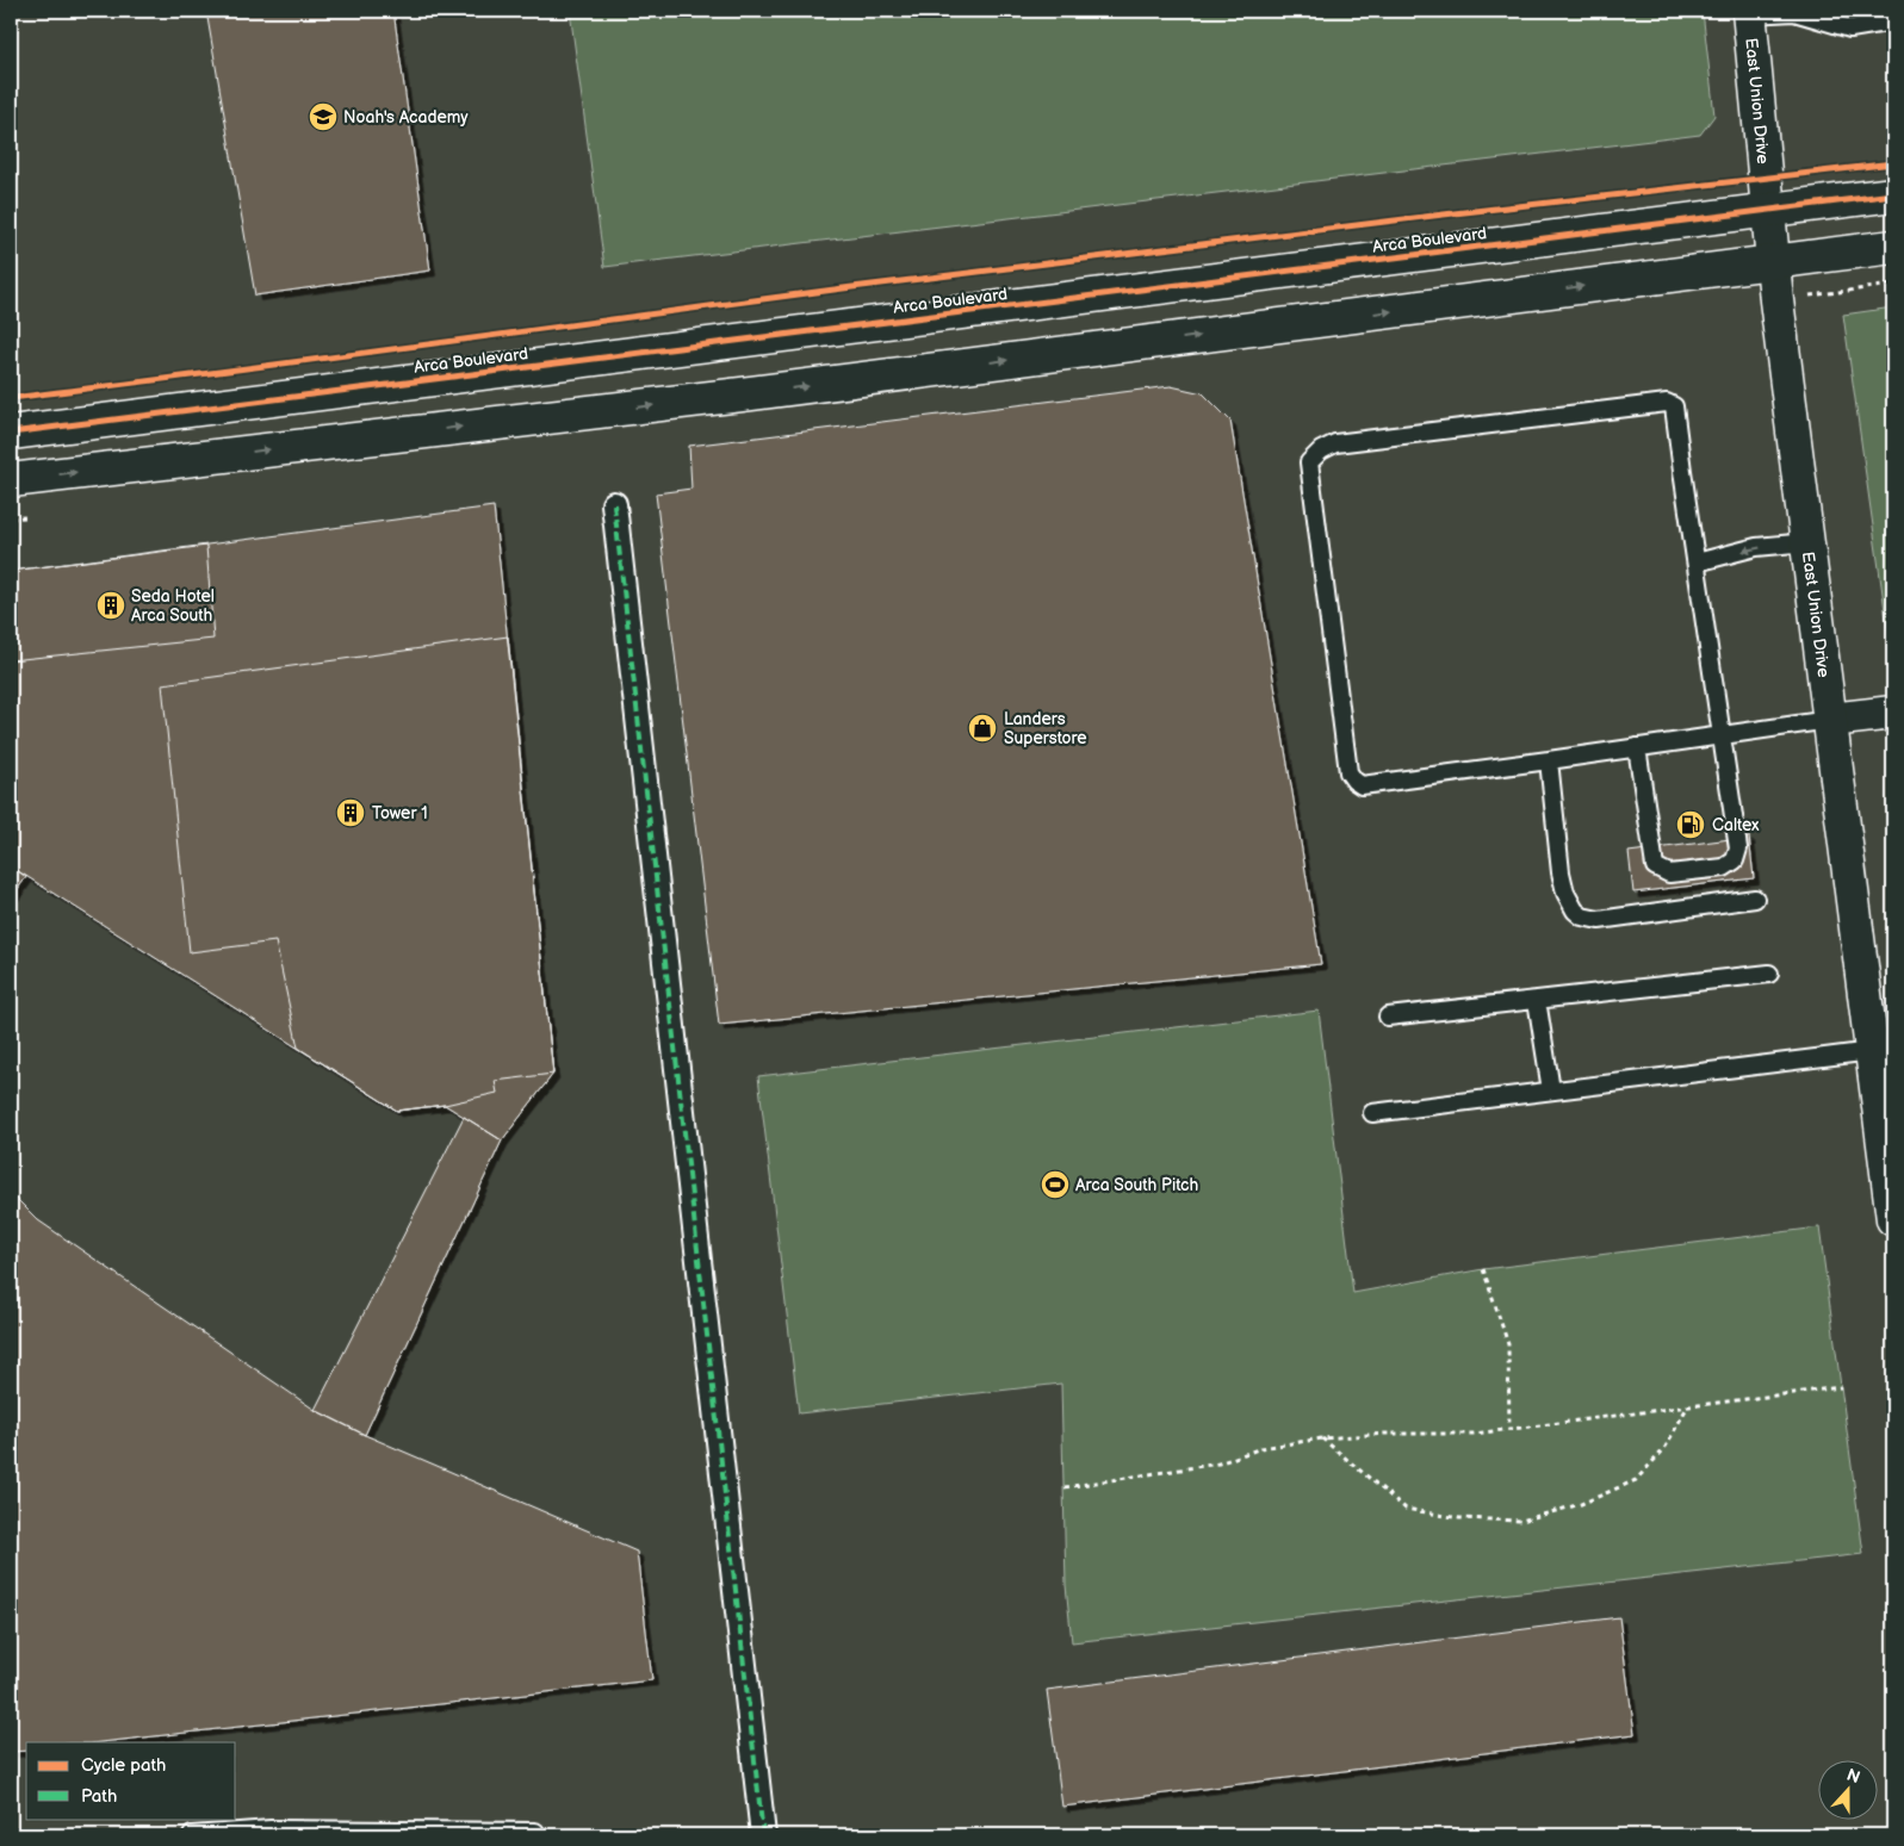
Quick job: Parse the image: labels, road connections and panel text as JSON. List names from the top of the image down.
{
  "streets": {
    "street": ["East Union Drive", "Arca Boulevard"]
  },
  "crossings": [
    ["East Union Drive", "Arca Boulevard"]
  ],
  "places": {
    "school or university": ["Noah's Academy"],
    "building": ["Seda Hotel Arca South", "Tower 1"],
    "shop": ["Landers Superstore"],
    "fuel station": ["Caltex"],
    "sports": ["Arca South Pitch"]
  },
  "legend": ["Cycle path", "Path"],
  "north": "top"
}
